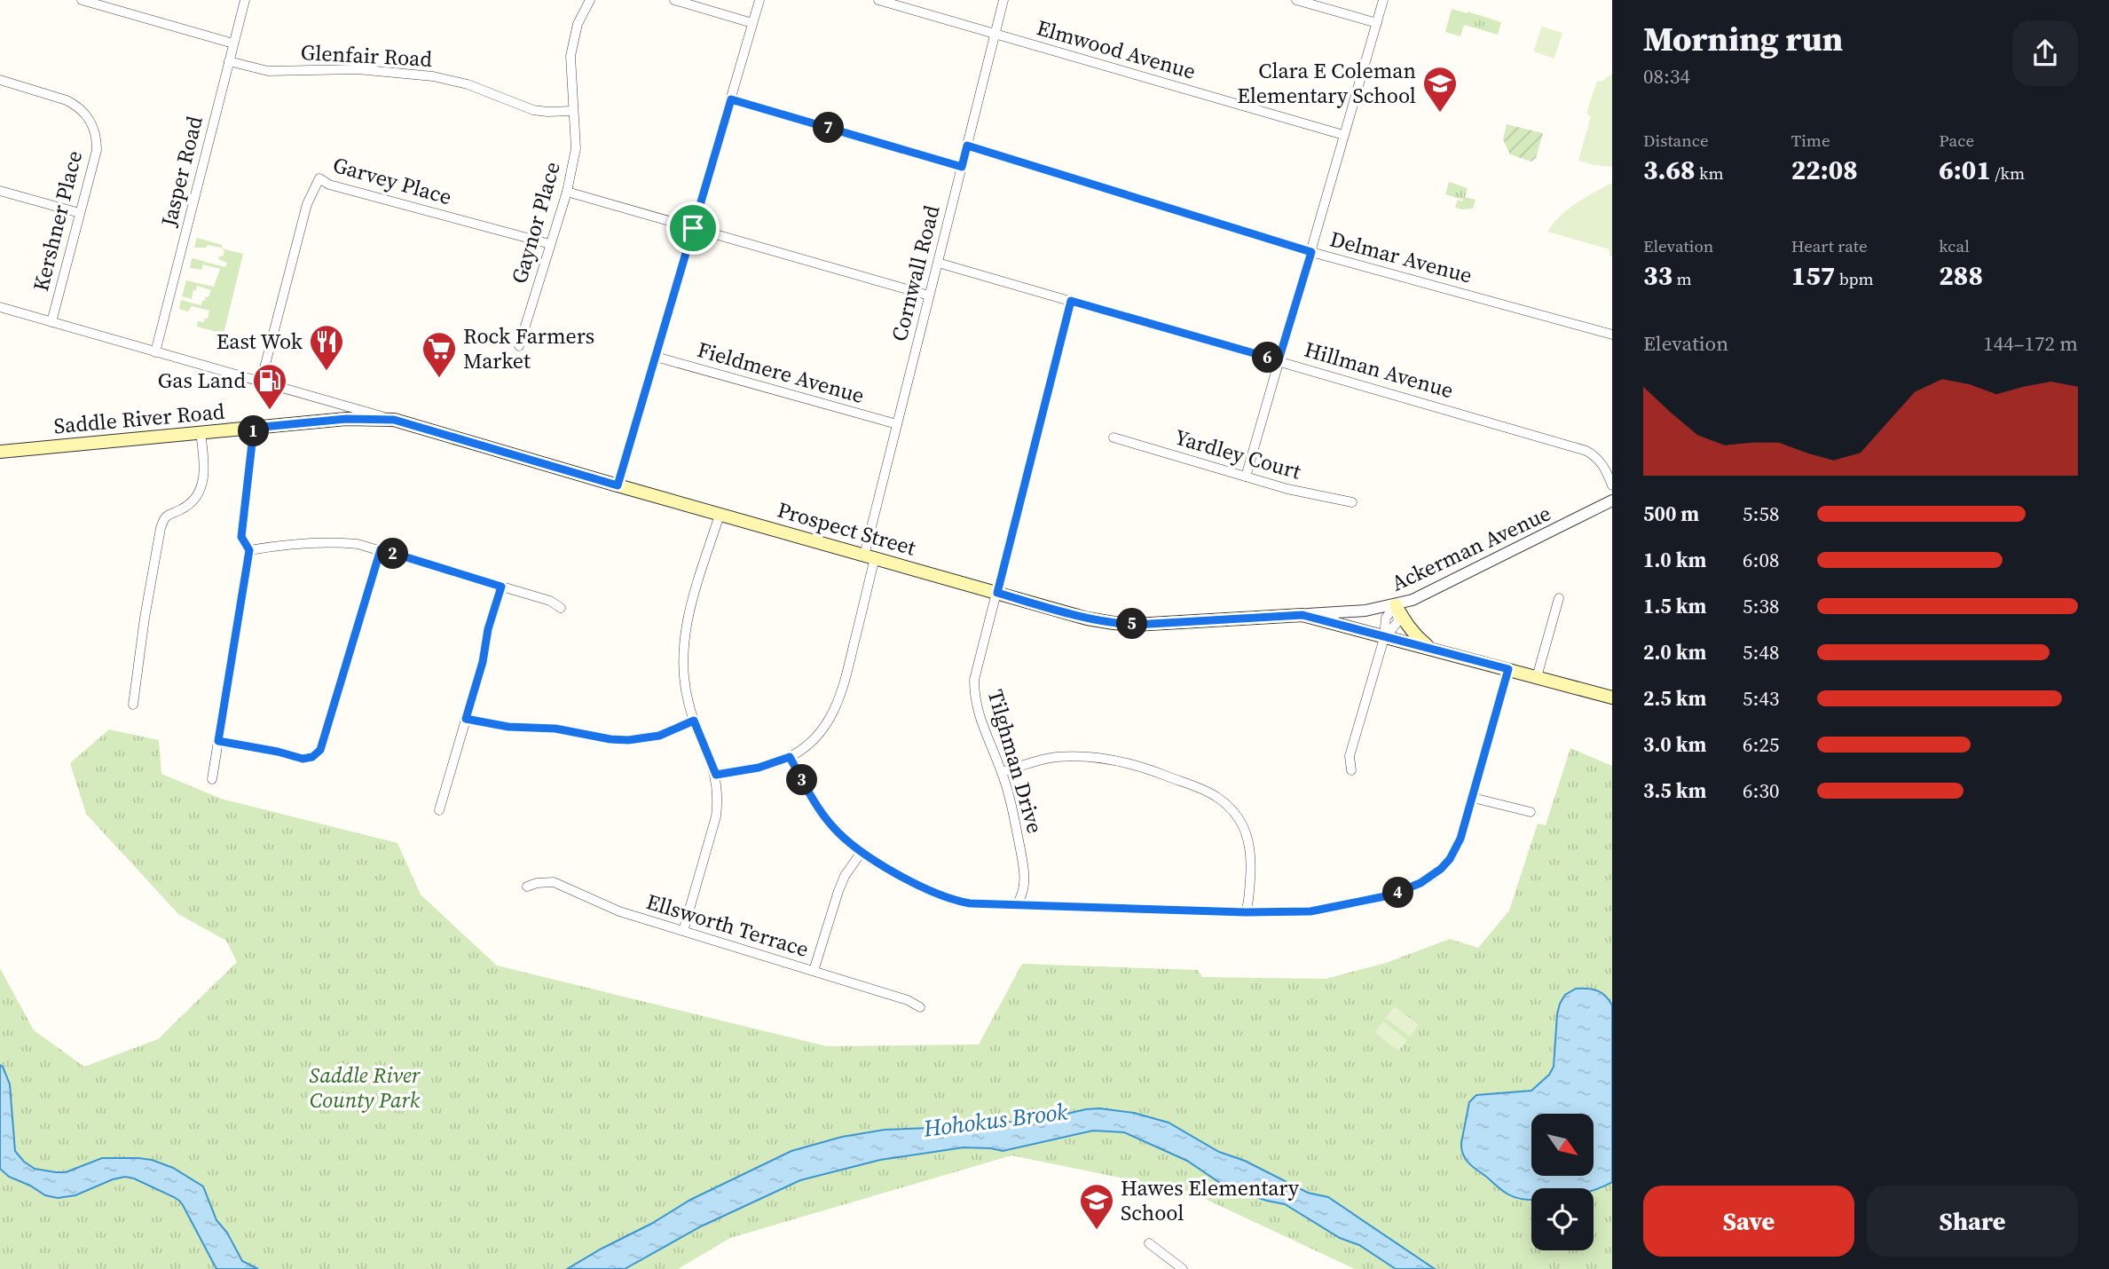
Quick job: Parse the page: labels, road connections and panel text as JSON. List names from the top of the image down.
{
  "streets": {
    "main road": ["Saddle River Road", "Prospect Street"],
    "street": [
      "Elmwood Avenue",
      "Glenfair Road",
      "Jasper Road",
      "Garvey Place",
      "Kershner Place",
      "Gaynor Place",
      "Delmar Avenue",
      "Cornwall Road",
      "Hillman Avenue",
      "Fieldmere Avenue",
      "Yardley Court",
      "Ackerman Avenue",
      "Tilghman Drive",
      "Ellsworth Terrace"
    ]
  },
  "crossings": [
    ["Elmwood Avenue", "Cornwall Road"],
    ["Glenfair Road", "Jasper Road"],
    ["Glenfair Road", "Gaynor Place"],
    ["Jasper Road", "Prospect Street"],
    ["Garvey Place", "Gaynor Place"],
    ["Garvey Place", "Prospect Street"],
    ["Kershner Place", "Prospect Street"],
    ["Delmar Avenue", "Cornwall Road"],
    ["Cornwall Road", "Hillman Avenue"],
    ["Cornwall Road", "Fieldmere Avenue"],
    ["Cornwall Road", "Prospect Street"],
    ["Hillman Avenue", "Tilghman Drive"],
    ["Saddle River Road", "Prospect Street"],
    ["Prospect Street", "Ackerman Avenue"],
    ["Prospect Street", "Tilghman Drive"]
  ],
  "water": ["Hohokus Brook"],
  "parks": ["Saddle River County Park"],
  "places": {
    "school or university": ["Clara E Coleman Elementary School", "Hawes Elementary School"],
    "restaurant": ["East Wok"],
    "supermarket": ["Rock Farmers Market"],
    "fuel station": ["Gas Land"]
  },
  "north": "bottom right",
  "page": {
    "heading": ["Morning run", "08:34"],
    "stats": [
      ["Distance", "3.68 km"],
      ["Time", "22:08"],
      ["Pace", "6:01 /km"],
      ["Elevation", "33 m"],
      ["Heart rate", "157 bpm"],
      ["kcal", "288"]
    ],
    "pins": [
      "7",
      "6",
      "1",
      "2",
      "5",
      "3",
      "4"
    ],
    "chart": ["Elevation", "144–172 m"],
    "list": [
      {
        "name": "500 m",
        "note": "5:58"
      },
      {
        "name": "1.0 km",
        "note": "6:08"
      },
      {
        "name": "1.5 km",
        "note": "5:38"
      },
      {
        "name": "2.0 km",
        "note": "5:48"
      },
      {
        "name": "2.5 km",
        "note": "5:43"
      },
      {
        "name": "3.0 km",
        "note": "6:25"
      },
      {
        "name": "3.5 km",
        "note": "6:30"
      }
    ],
    "buttons": ["Save", "Share"]
  }
}
